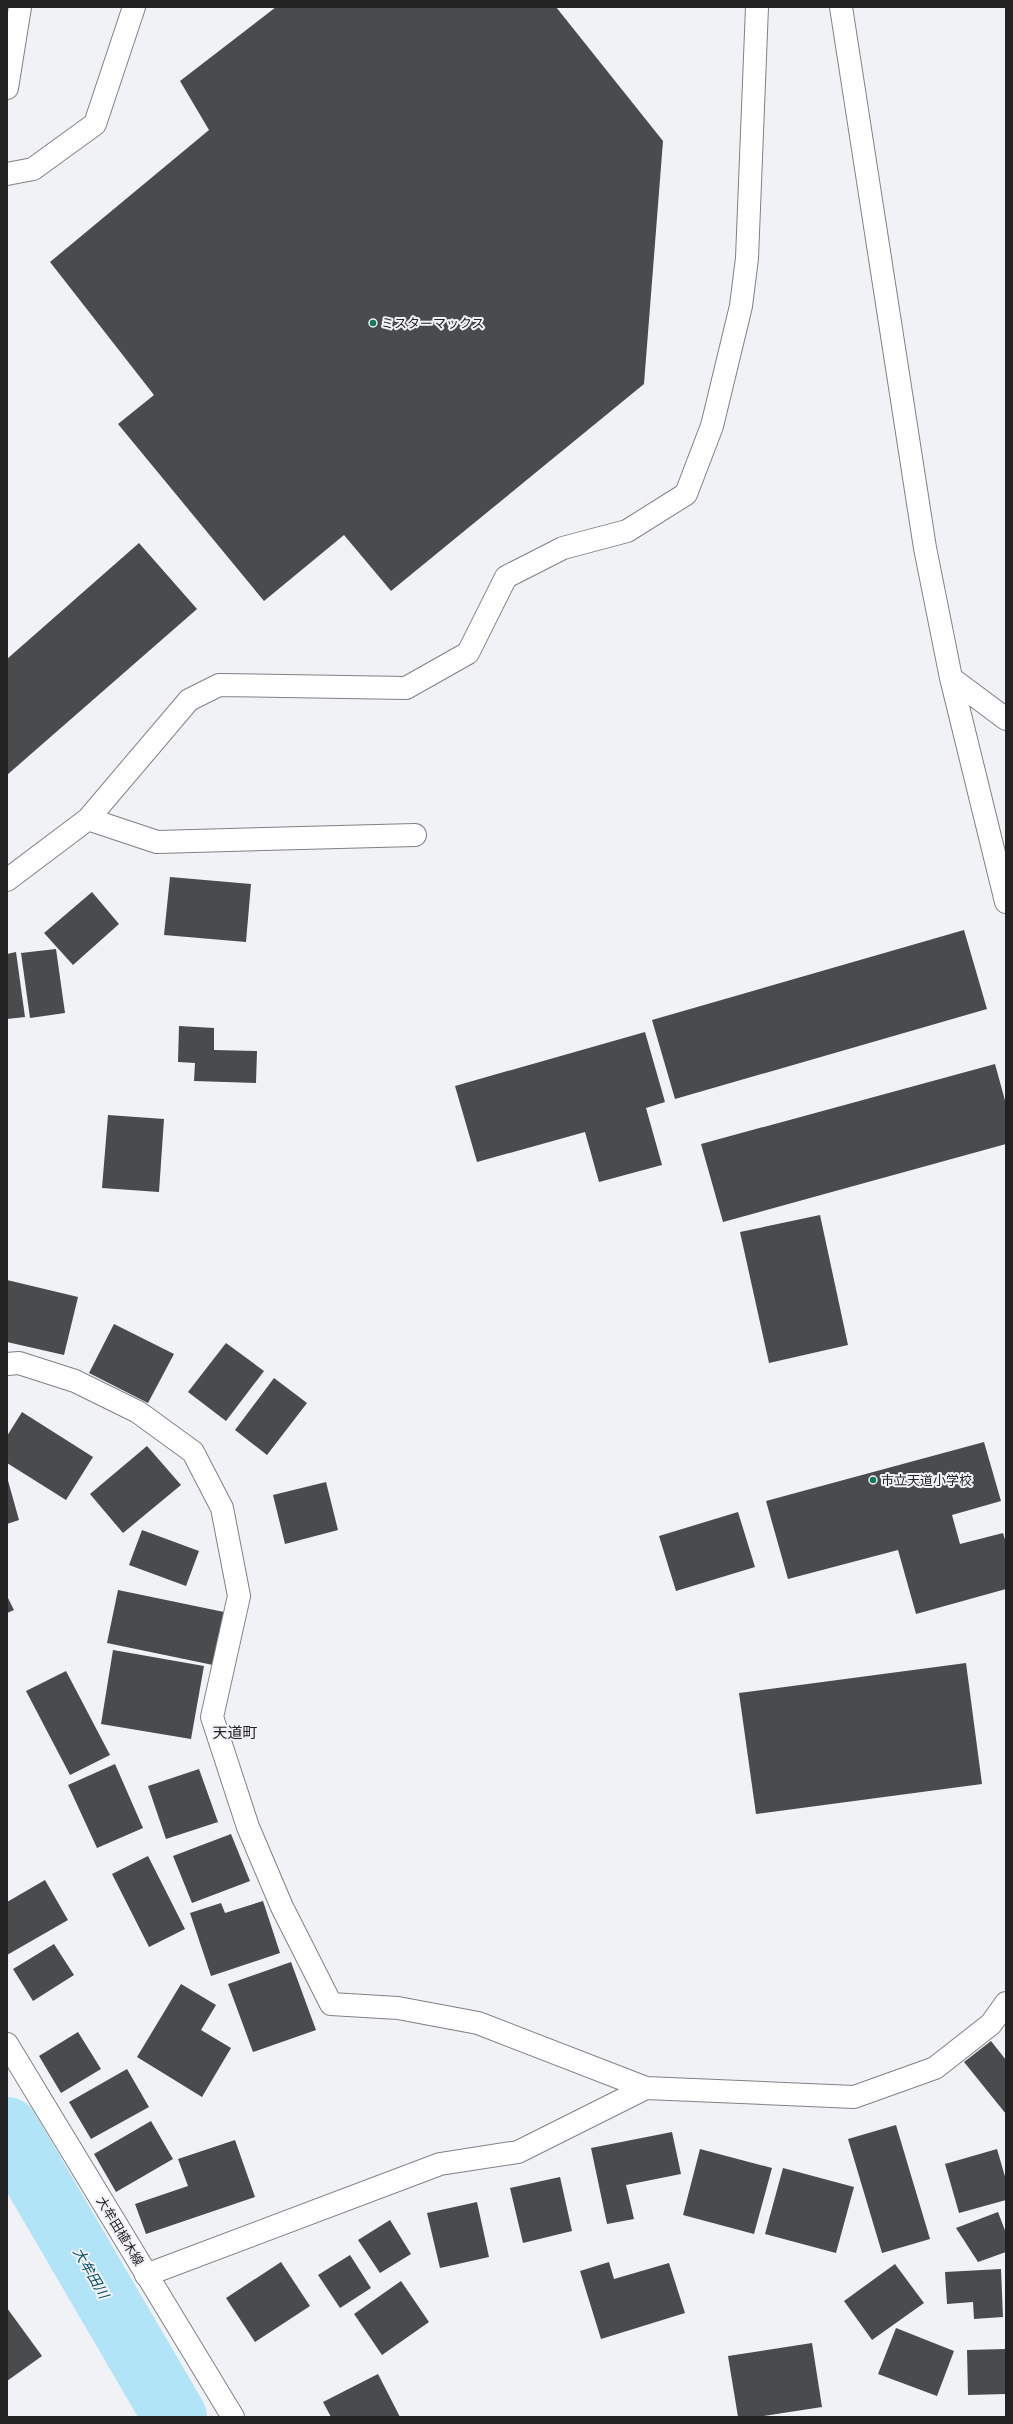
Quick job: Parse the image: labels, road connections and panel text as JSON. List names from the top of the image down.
{
  "streets": {
    "street": ["大牟田植木線"]
  },
  "districts": ["天道町"],
  "water": ["大牟田川"],
  "places": ["ミスターマックス", "市立天道小学校"]
}
